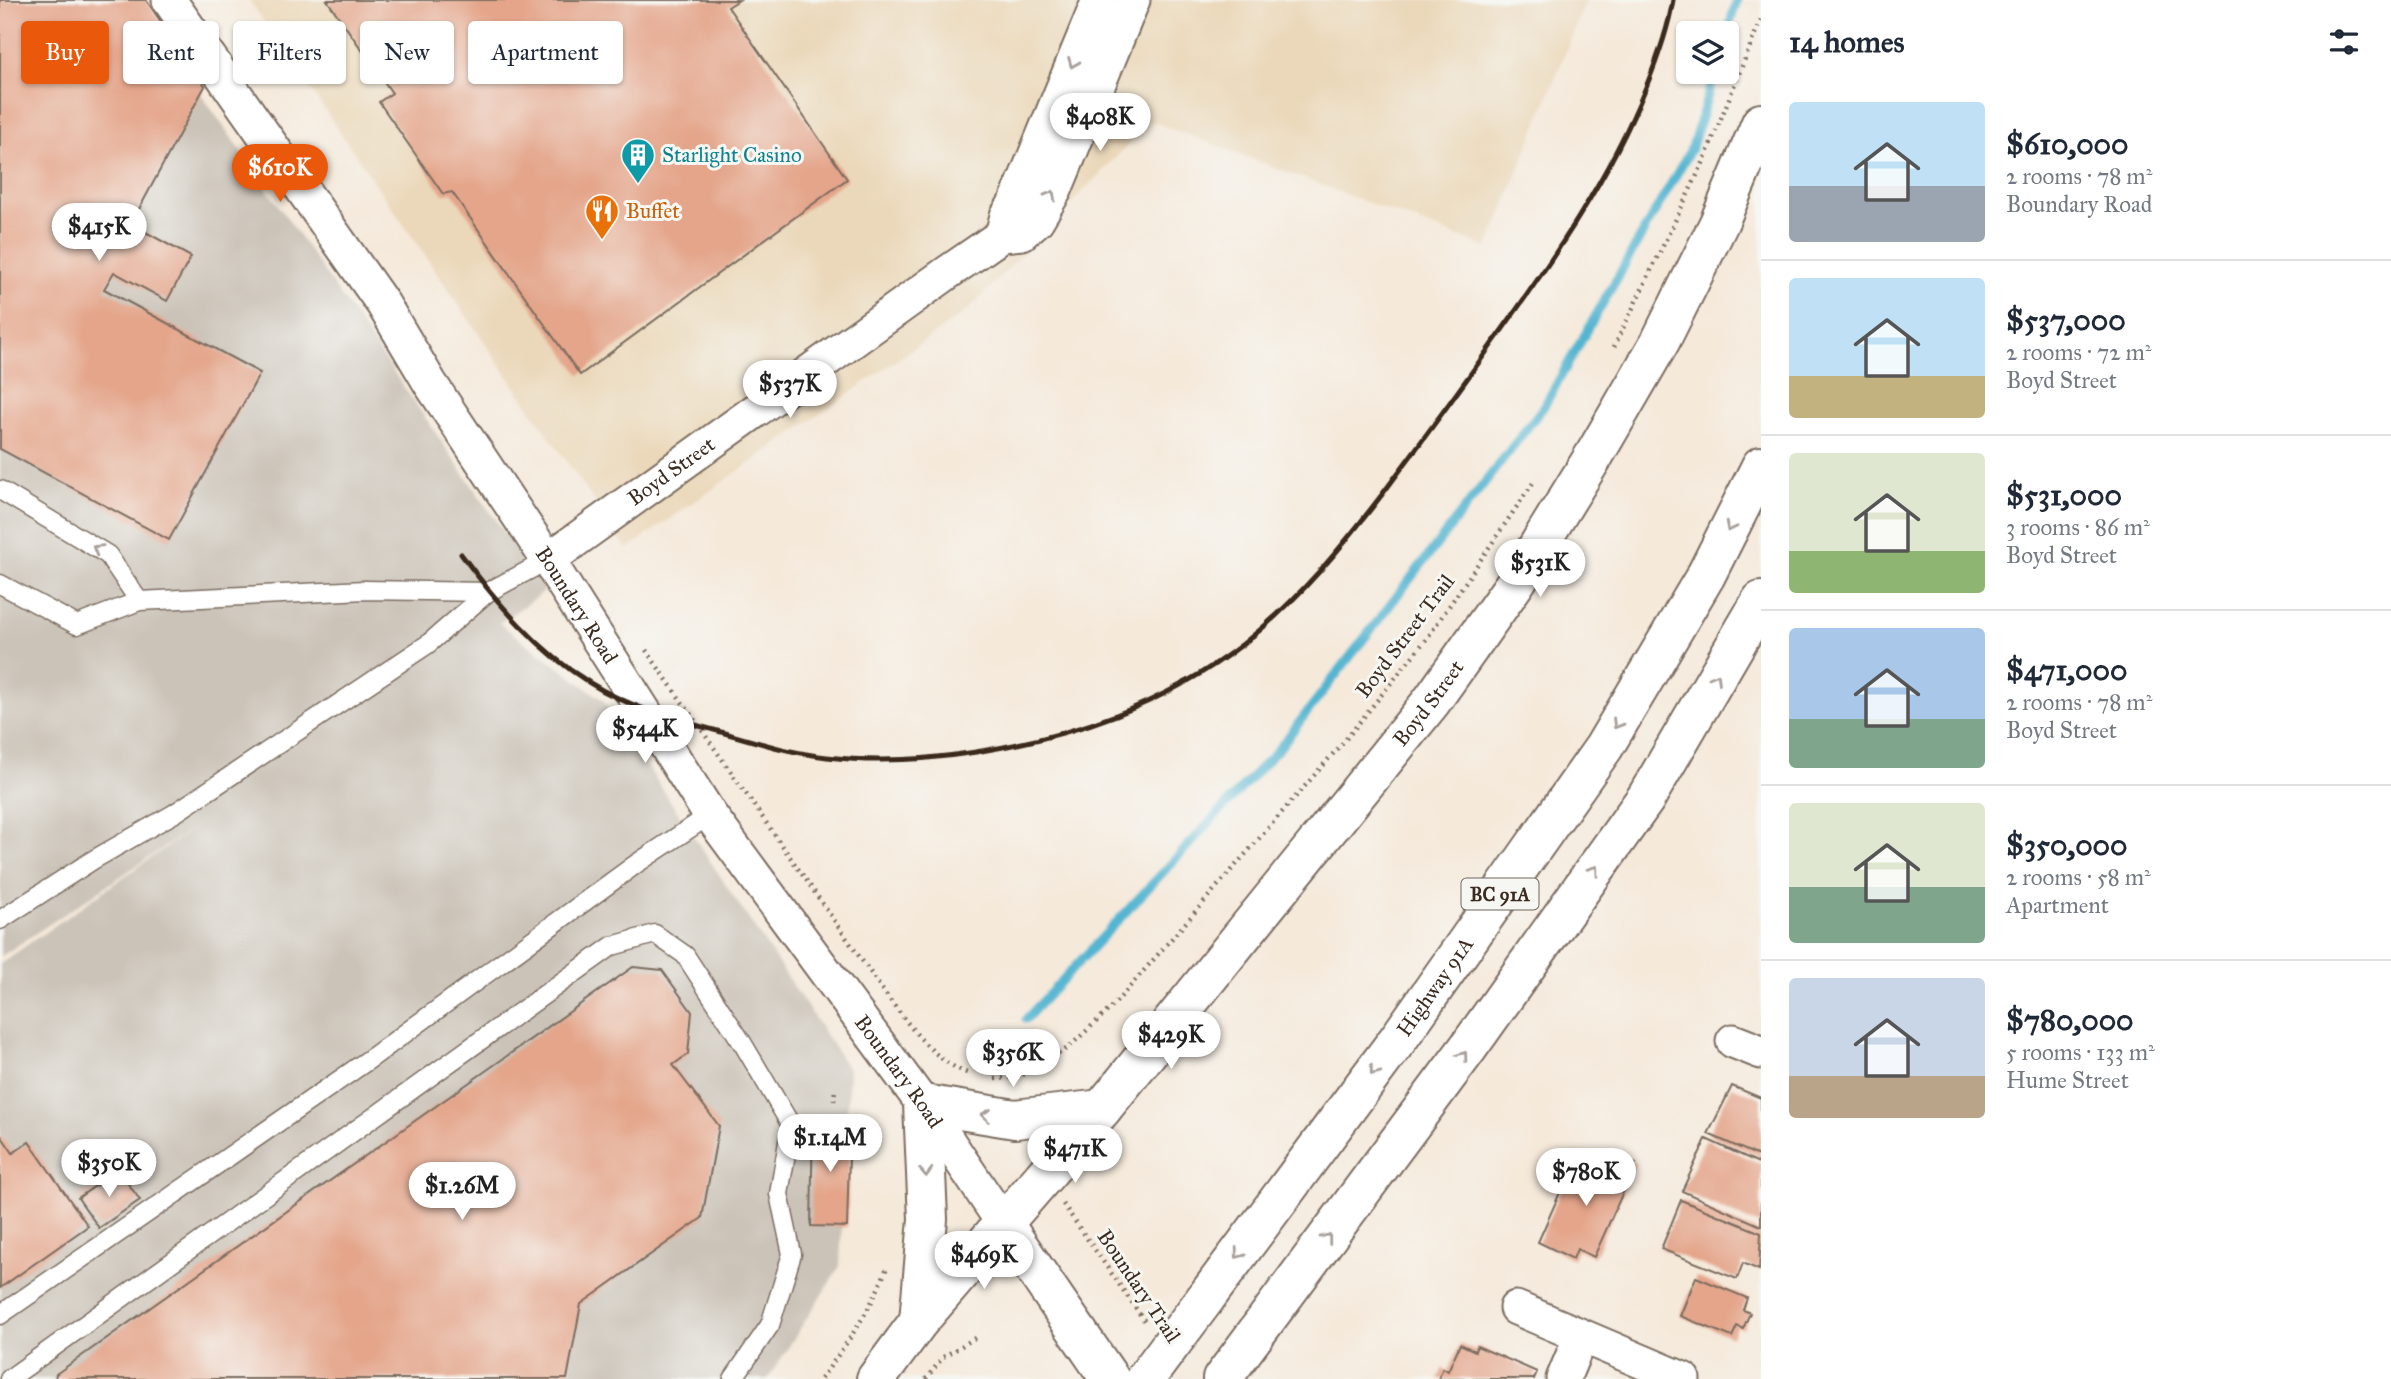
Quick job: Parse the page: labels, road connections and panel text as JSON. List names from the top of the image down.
{
  "streets": {
    "main road": [
      "Boyd Street",
      "Boundary Road",
      "BC 91A",
      "Highway 91A"
    ],
    "path": ["Boyd Street Trail", "Boundary Trail"]
  },
  "crossings": [
    ["Boyd Street", "Boundary Road"]
  ],
  "places": {
    "building": ["Starlight Casino"],
    "restaurant": ["Buffet"]
  },
  "page": {
    "heading": "14 homes",
    "chip": [
      "Buy",
      "Rent",
      "Filters",
      "New",
      "Apartment"
    ],
    "list": [
      {
        "name": "$610,000",
        "note": "2 rooms · 78 m² · Boundary Road"
      },
      {
        "name": "$537,000",
        "note": "2 rooms · 72 m² · Boyd Street"
      },
      {
        "name": "$531,000",
        "note": "3 rooms · 86 m² · Boyd Street"
      },
      {
        "name": "$471,000",
        "note": "2 rooms · 78 m² · Boyd Street"
      },
      {
        "name": "$350,000",
        "note": "2 rooms · 58 m² · Apartment"
      },
      {
        "name": "$780,000",
        "note": "5 rooms · 133 m² · Hume Street"
      }
    ],
    "price": [
      "$408K",
      "$610K",
      "$415K",
      "$537K",
      "$531K",
      "$544K",
      "$429K",
      "$356K",
      "$1.14M",
      "$471K",
      "$350K",
      "$780K",
      "$1.26M",
      "$469K"
    ]
  }
}
